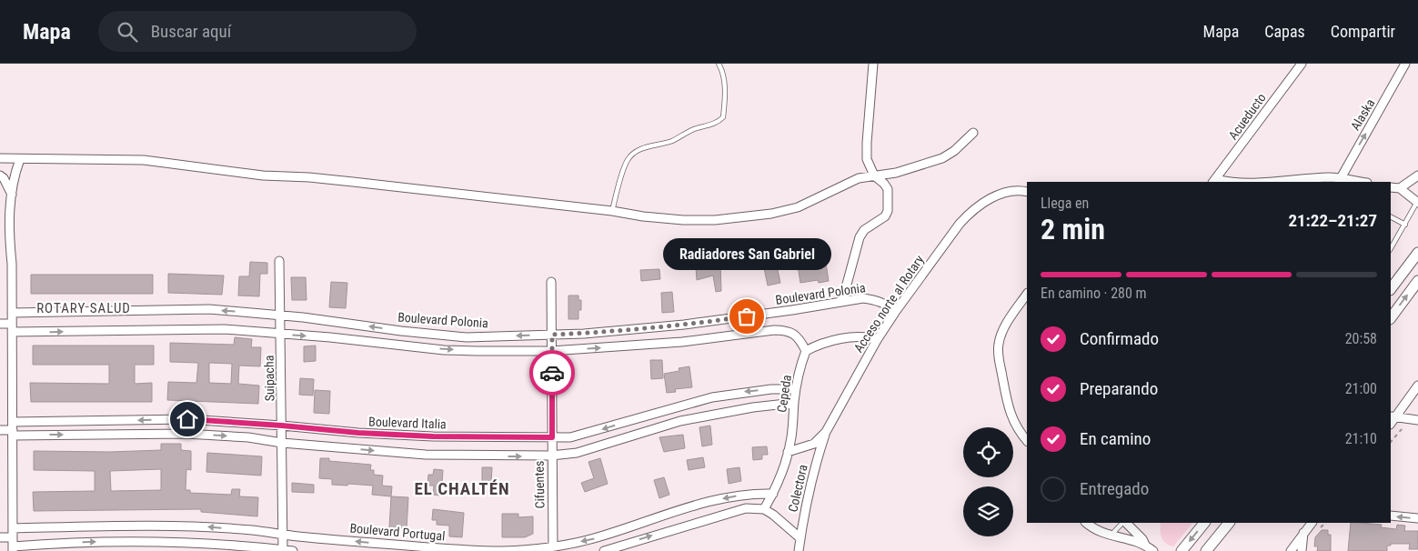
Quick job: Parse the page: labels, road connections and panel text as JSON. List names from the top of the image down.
{
  "streets": {
    "street": [
      "Alaska",
      "Acueducto",
      "Boulevard Polonia",
      "Acceso norte al Rotary",
      "Suipacha",
      "Cepeda",
      "Boulevard Italia",
      "Cifuentes",
      "Colectora",
      "Boulevard Portugal"
    ]
  },
  "crossings": [
    ["Boulevard Polonia", "Acceso norte al Rotary"],
    ["Boulevard Polonia", "Suipacha"],
    ["Boulevard Polonia", "Cifuentes"],
    ["Acceso norte al Rotary", "Cepeda"],
    ["Acceso norte al Rotary", "Colectora"],
    ["Suipacha", "Boulevard Italia"],
    ["Suipacha", "Boulevard Portugal"],
    ["Cepeda", "Boulevard Italia"],
    ["Cepeda", "Boulevard Portugal"],
    ["Boulevard Italia", "Cifuentes"],
    ["Cifuentes", "Boulevard Portugal"]
  ],
  "one_way": ["Alaska"],
  "districts": ["ROTARY SALUD", "EL CHALTÉN"],
  "places": ["Radiadores San Gabriel"],
  "page": {
    "header": "Mapa",
    "search": "Buscar aquí",
    "nav": ["Mapa", "Capas", "Compartir"],
    "heading": ["2 min", "Llega en", "21:22–21:27"],
    "bubble": "Radiadores San Gabriel",
    "bar": "En camino · 280 m",
    "list": [
      ["Confirmado", "20:58"],
      ["Preparando", "21:00"],
      ["En camino", "21:10"],
      "Entregado"
    ]
  }
}
